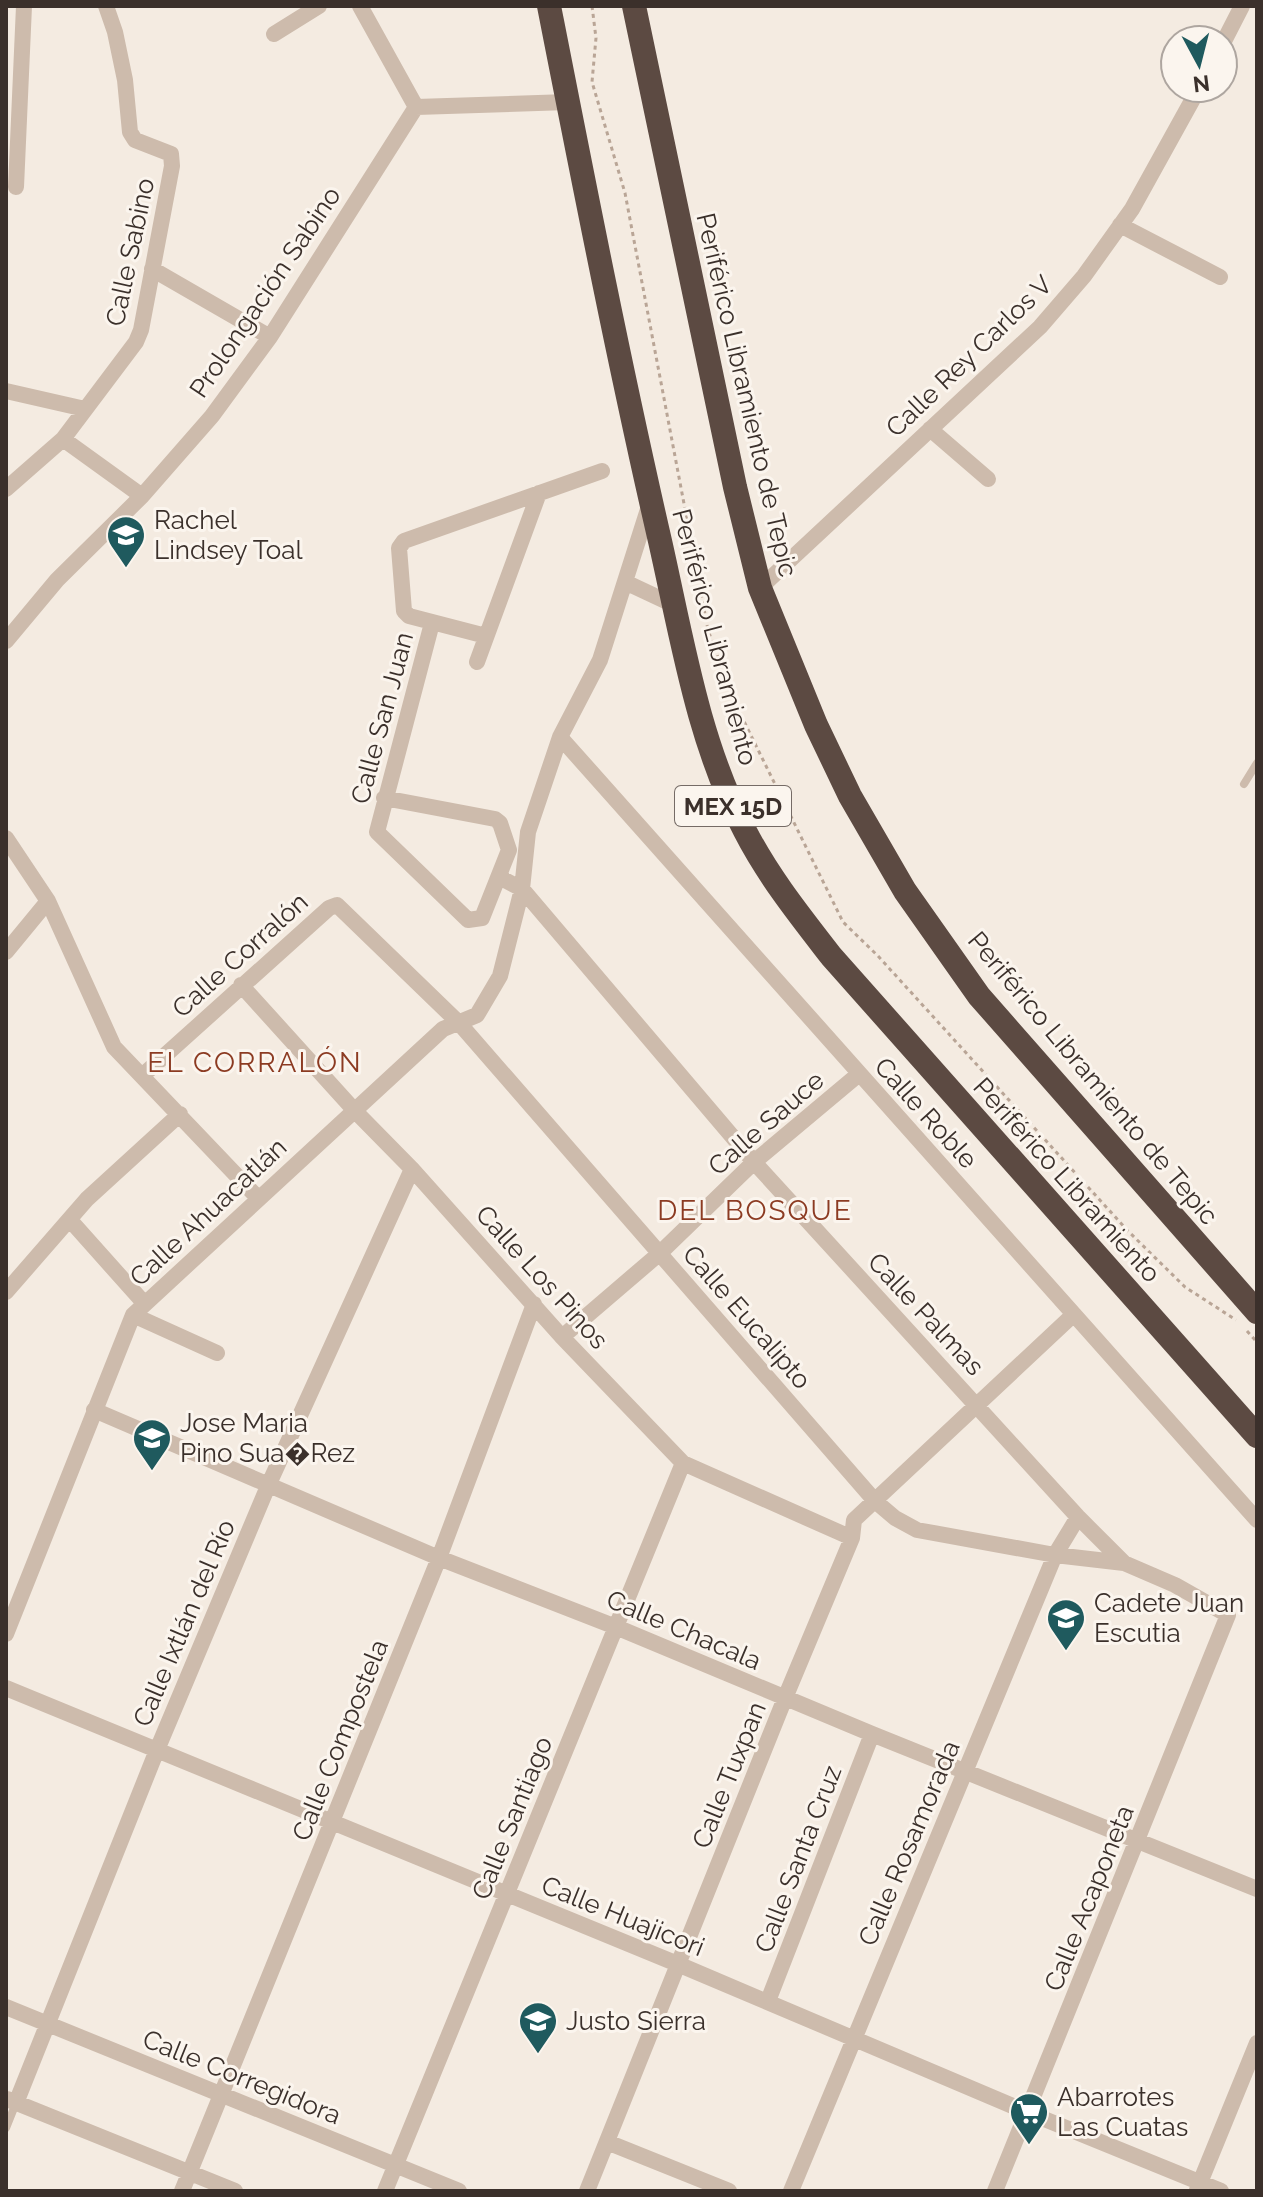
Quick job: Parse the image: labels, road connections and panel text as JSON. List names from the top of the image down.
{
  "streets": {
    "highway": ["Periférico Libramiento de Tepic", "Periférico Libramiento", "MEX 15D"],
    "street": [
      "Calle Sabino",
      "Prolongación Sabino",
      "Calle Rey Carlos V",
      "Calle San Juan",
      "Calle Corralón",
      "Calle Roble",
      "Calle Sauce",
      "Calle Ahuacatlán",
      "Calle Los Pinos",
      "Calle Palmas",
      "Calle Eucalipto",
      "Calle Ixtlán del Río",
      "Calle Chacala",
      "Calle Compostela",
      "Calle Tuxpan",
      "Calle Santiago",
      "Calle Rosamorada",
      "Calle Santa Cruz",
      "Calle Acaponeta",
      "Calle Huajicori",
      "Calle Corregidora"
    ]
  },
  "crossings": [
    ["Calle Rey Carlos V", "Periférico Libramiento de Tepic"],
    ["Periférico Libramiento", "Calle Ahuacatlán"],
    ["Calle Corralón", "Calle Los Pinos"],
    ["Calle Corralón", "Calle Eucalipto"],
    ["Calle Roble", "Calle Sauce"],
    ["Calle Roble", "Calle Ahuacatlán"],
    ["Calle Roble", "Calle Tuxpan"],
    ["Calle Sauce", "Calle Los Pinos"],
    ["Calle Sauce", "Calle Palmas"],
    ["Calle Sauce", "Calle Eucalipto"],
    ["Calle Ahuacatlán", "Calle Los Pinos"],
    ["Calle Ahuacatlán", "Calle Palmas"],
    ["Calle Ahuacatlán", "Calle Eucalipto"],
    ["Calle Ahuacatlán", "Calle Chacala"],
    ["Calle Los Pinos", "Calle Ixtlán del Río"],
    ["Calle Los Pinos", "Calle Compostela"],
    ["Calle Los Pinos", "Calle Tuxpan"],
    ["Calle Los Pinos", "Calle Santiago"],
    ["Calle Palmas", "Calle Eucalipto"],
    ["Calle Palmas", "Calle Tuxpan"],
    ["Calle Palmas", "Calle Rosamorada"],
    ["Calle Palmas", "Calle Acaponeta"],
    ["Calle Eucalipto", "Calle Tuxpan"],
    ["Calle Eucalipto", "Calle Rosamorada"],
    ["Calle Ixtlán del Río", "Calle Chacala"],
    ["Calle Ixtlán del Río", "Calle Huajicori"],
    ["Calle Ixtlán del Río", "Calle Corregidora"],
    ["Calle Chacala", "Calle Compostela"],
    ["Calle Chacala", "Calle Tuxpan"],
    ["Calle Chacala", "Calle Santiago"],
    ["Calle Chacala", "Calle Rosamorada"],
    ["Calle Chacala", "Calle Santa Cruz"],
    ["Calle Chacala", "Calle Acaponeta"],
    ["Calle Compostela", "Calle Huajicori"],
    ["Calle Compostela", "Calle Corregidora"],
    ["Calle Tuxpan", "Calle Huajicori"],
    ["Calle Santiago", "Calle Huajicori"],
    ["Calle Santiago", "Calle Corregidora"],
    ["Calle Rosamorada", "Calle Huajicori"],
    ["Calle Santa Cruz", "Calle Huajicori"],
    ["Calle Acaponeta", "Calle Huajicori"]
  ],
  "districts": ["EL CORRALÓN", "DEL BOSQUE"],
  "places": {
    "school or university": [
      "Rachel Lindsey Toal",
      "Jose Maria Pino Sua�Rez",
      "Cadete Juan Escutia",
      "Justo Sierra"
    ],
    "supermarket": ["Abarrotes Las Cuatas"]
  },
  "north": "bottom"
}
